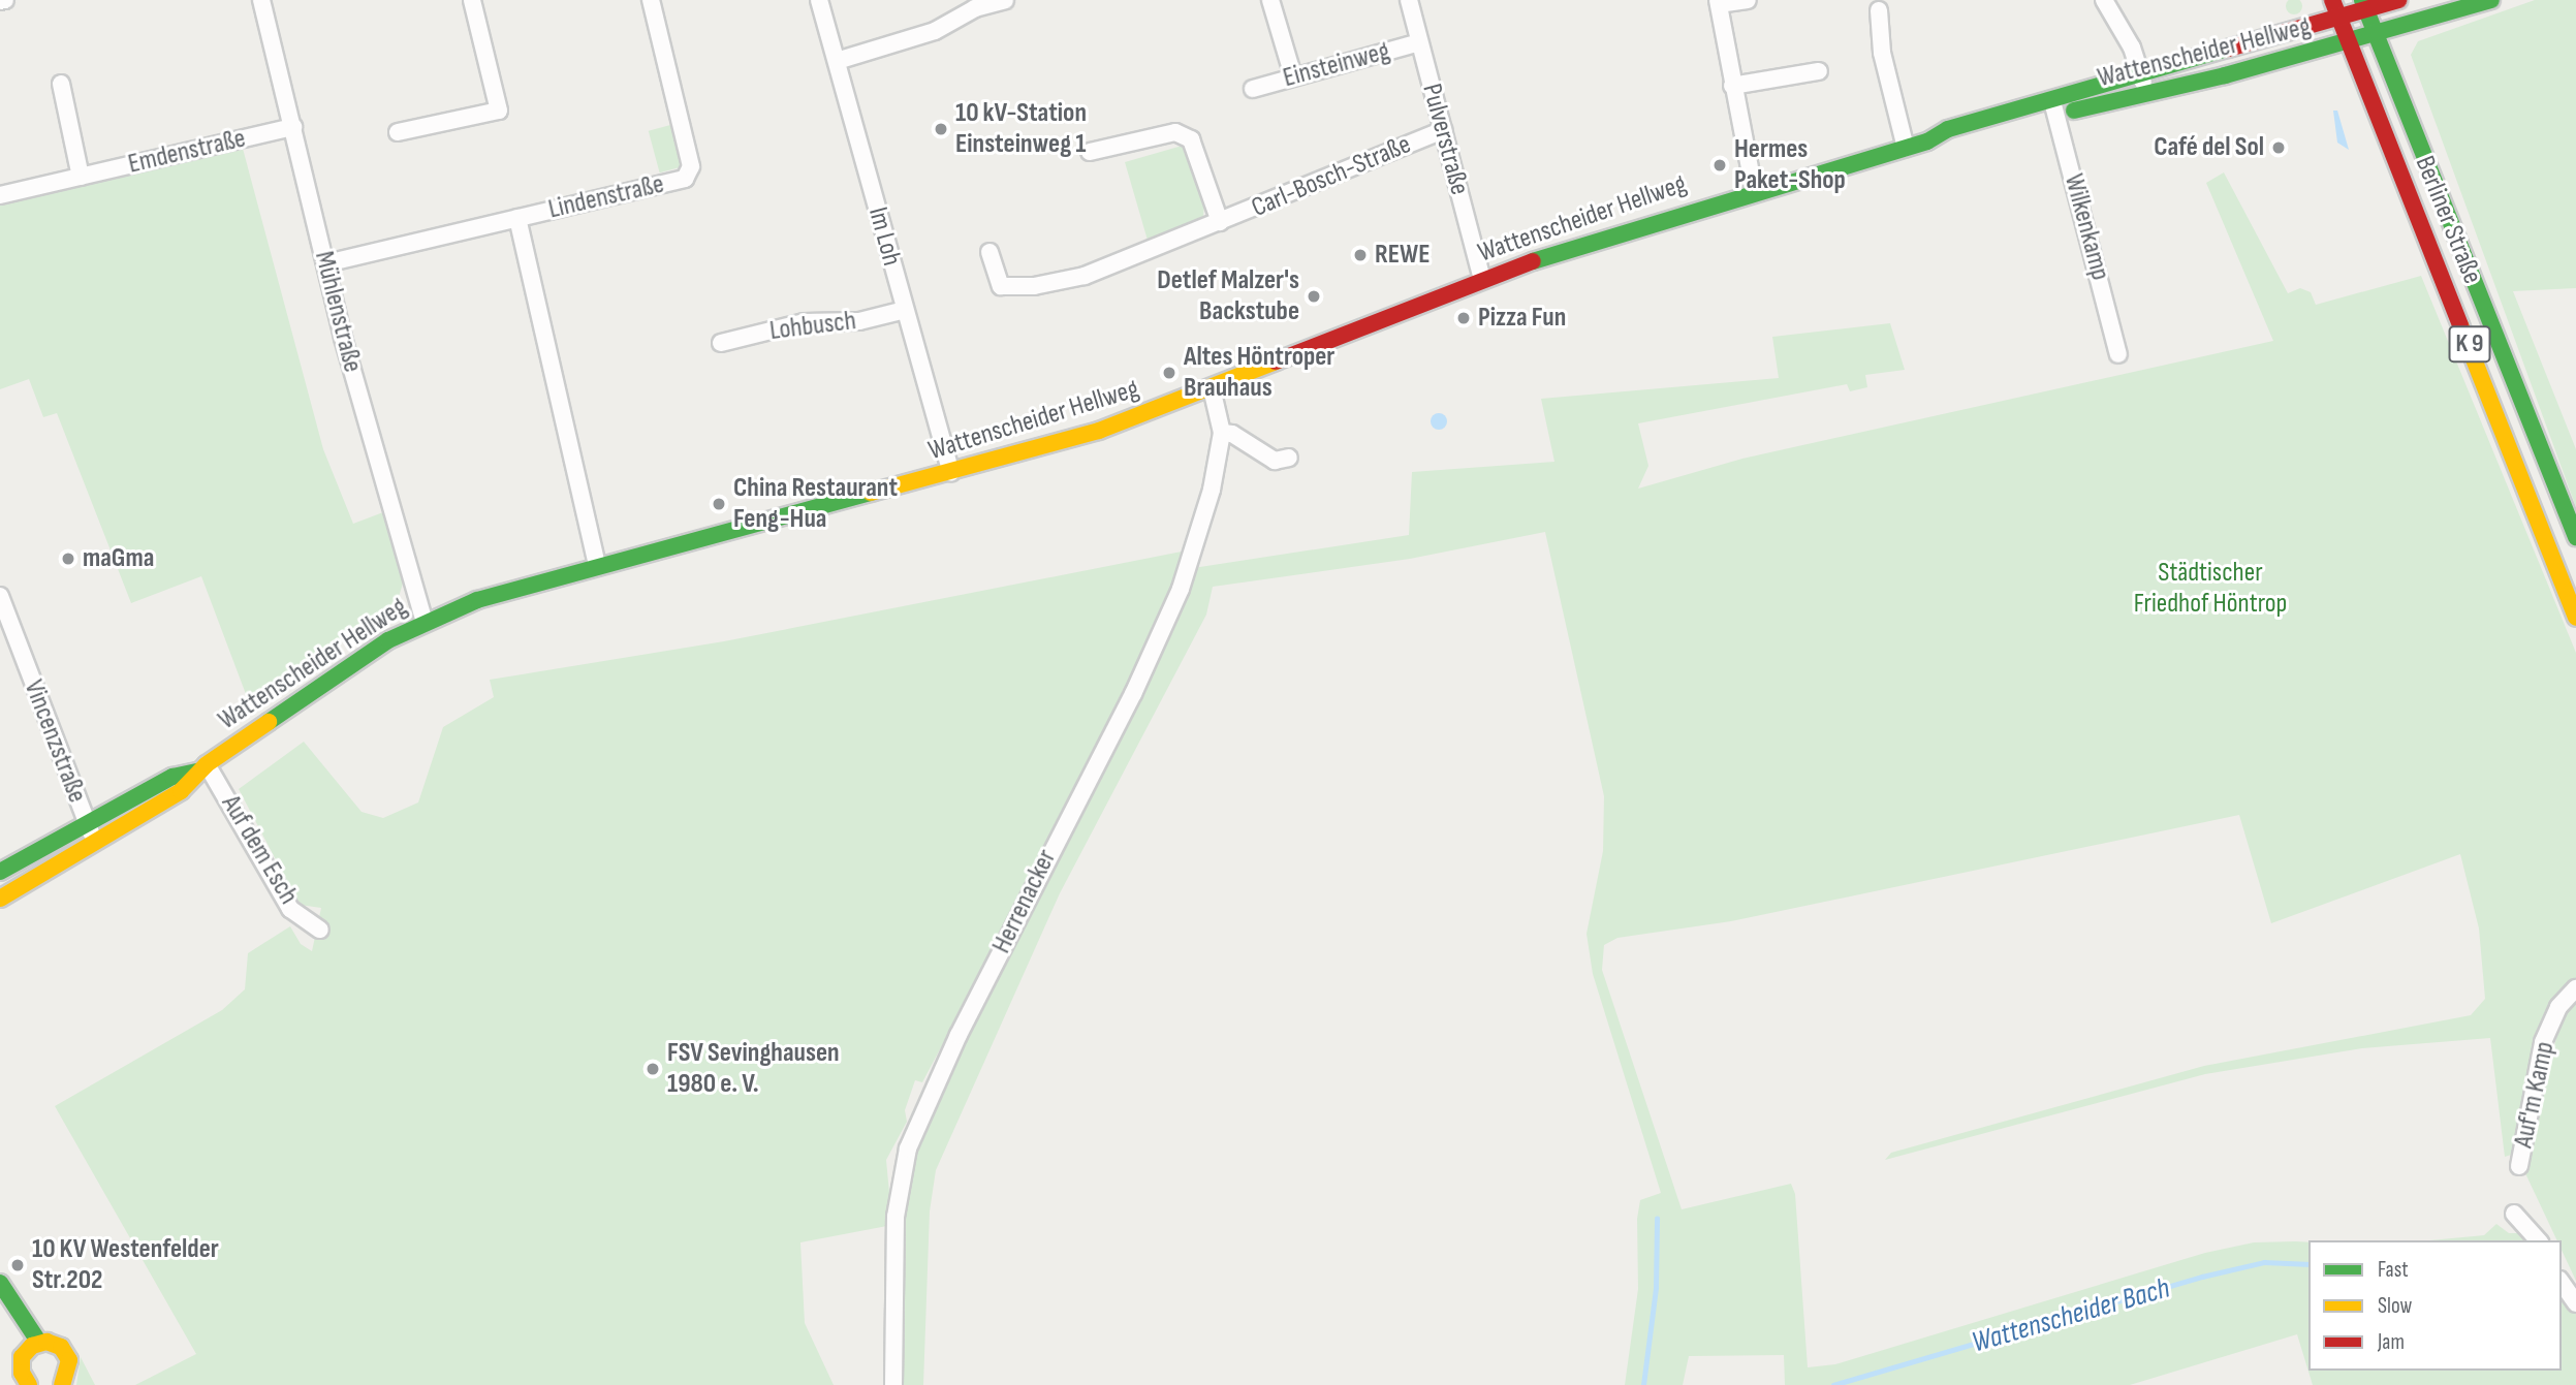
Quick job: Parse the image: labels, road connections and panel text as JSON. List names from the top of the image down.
{
  "streets": {
    "main road": ["Wattenscheider Hellweg", "Berliner Straße", "K 9"],
    "street": [
      "Einsteinweg",
      "Pulverstraße",
      "Emdenstraße",
      "Carl-Bosch-Straße",
      "Lindenstraße",
      "Wilkenkamp",
      "Im Loh",
      "Mühlenstraße",
      "Lohbusch",
      "Vincenzstraße",
      "Auf dem Esch",
      "Herrenacker",
      "Auf'm Kamp"
    ]
  },
  "crossings": [
    ["Wattenscheider Hellweg", "Pulverstraße"],
    ["Wattenscheider Hellweg", "Lindenstraße"],
    ["Wattenscheider Hellweg", "Berliner Straße"],
    ["Wattenscheider Hellweg", "Wilkenkamp"],
    ["Wattenscheider Hellweg", "Im Loh"],
    ["Wattenscheider Hellweg", "Mühlenstraße"],
    ["Wattenscheider Hellweg", "Vincenzstraße"],
    ["Wattenscheider Hellweg", "Auf dem Esch"],
    ["Wattenscheider Hellweg", "Herrenacker"],
    ["Einsteinweg", "Pulverstraße"],
    ["Pulverstraße", "Carl-Bosch-Straße"],
    ["Emdenstraße", "Mühlenstraße"],
    ["Lindenstraße", "Mühlenstraße"],
    ["Im Loh", "Lohbusch"]
  ],
  "water": ["Wattenscheider Bach"],
  "parks": ["Städtischer Friedhof Höntrop"],
  "places": [
    "10 kV-Station Einsteinweg 1",
    "Café del Sol",
    "Hermes Paket-Shop",
    "REWE",
    "Detlef Malzer's Backstube",
    "Pizza Fun",
    "Altes Höntroper Brauhaus",
    "China Restaurant Feng-Hua",
    "maGma",
    "FSV Sevinghausen 1980 e. V.",
    "10 KV Westenfelder Str.202"
  ],
  "legend": ["Fast", "Slow", "Jam"]
}
